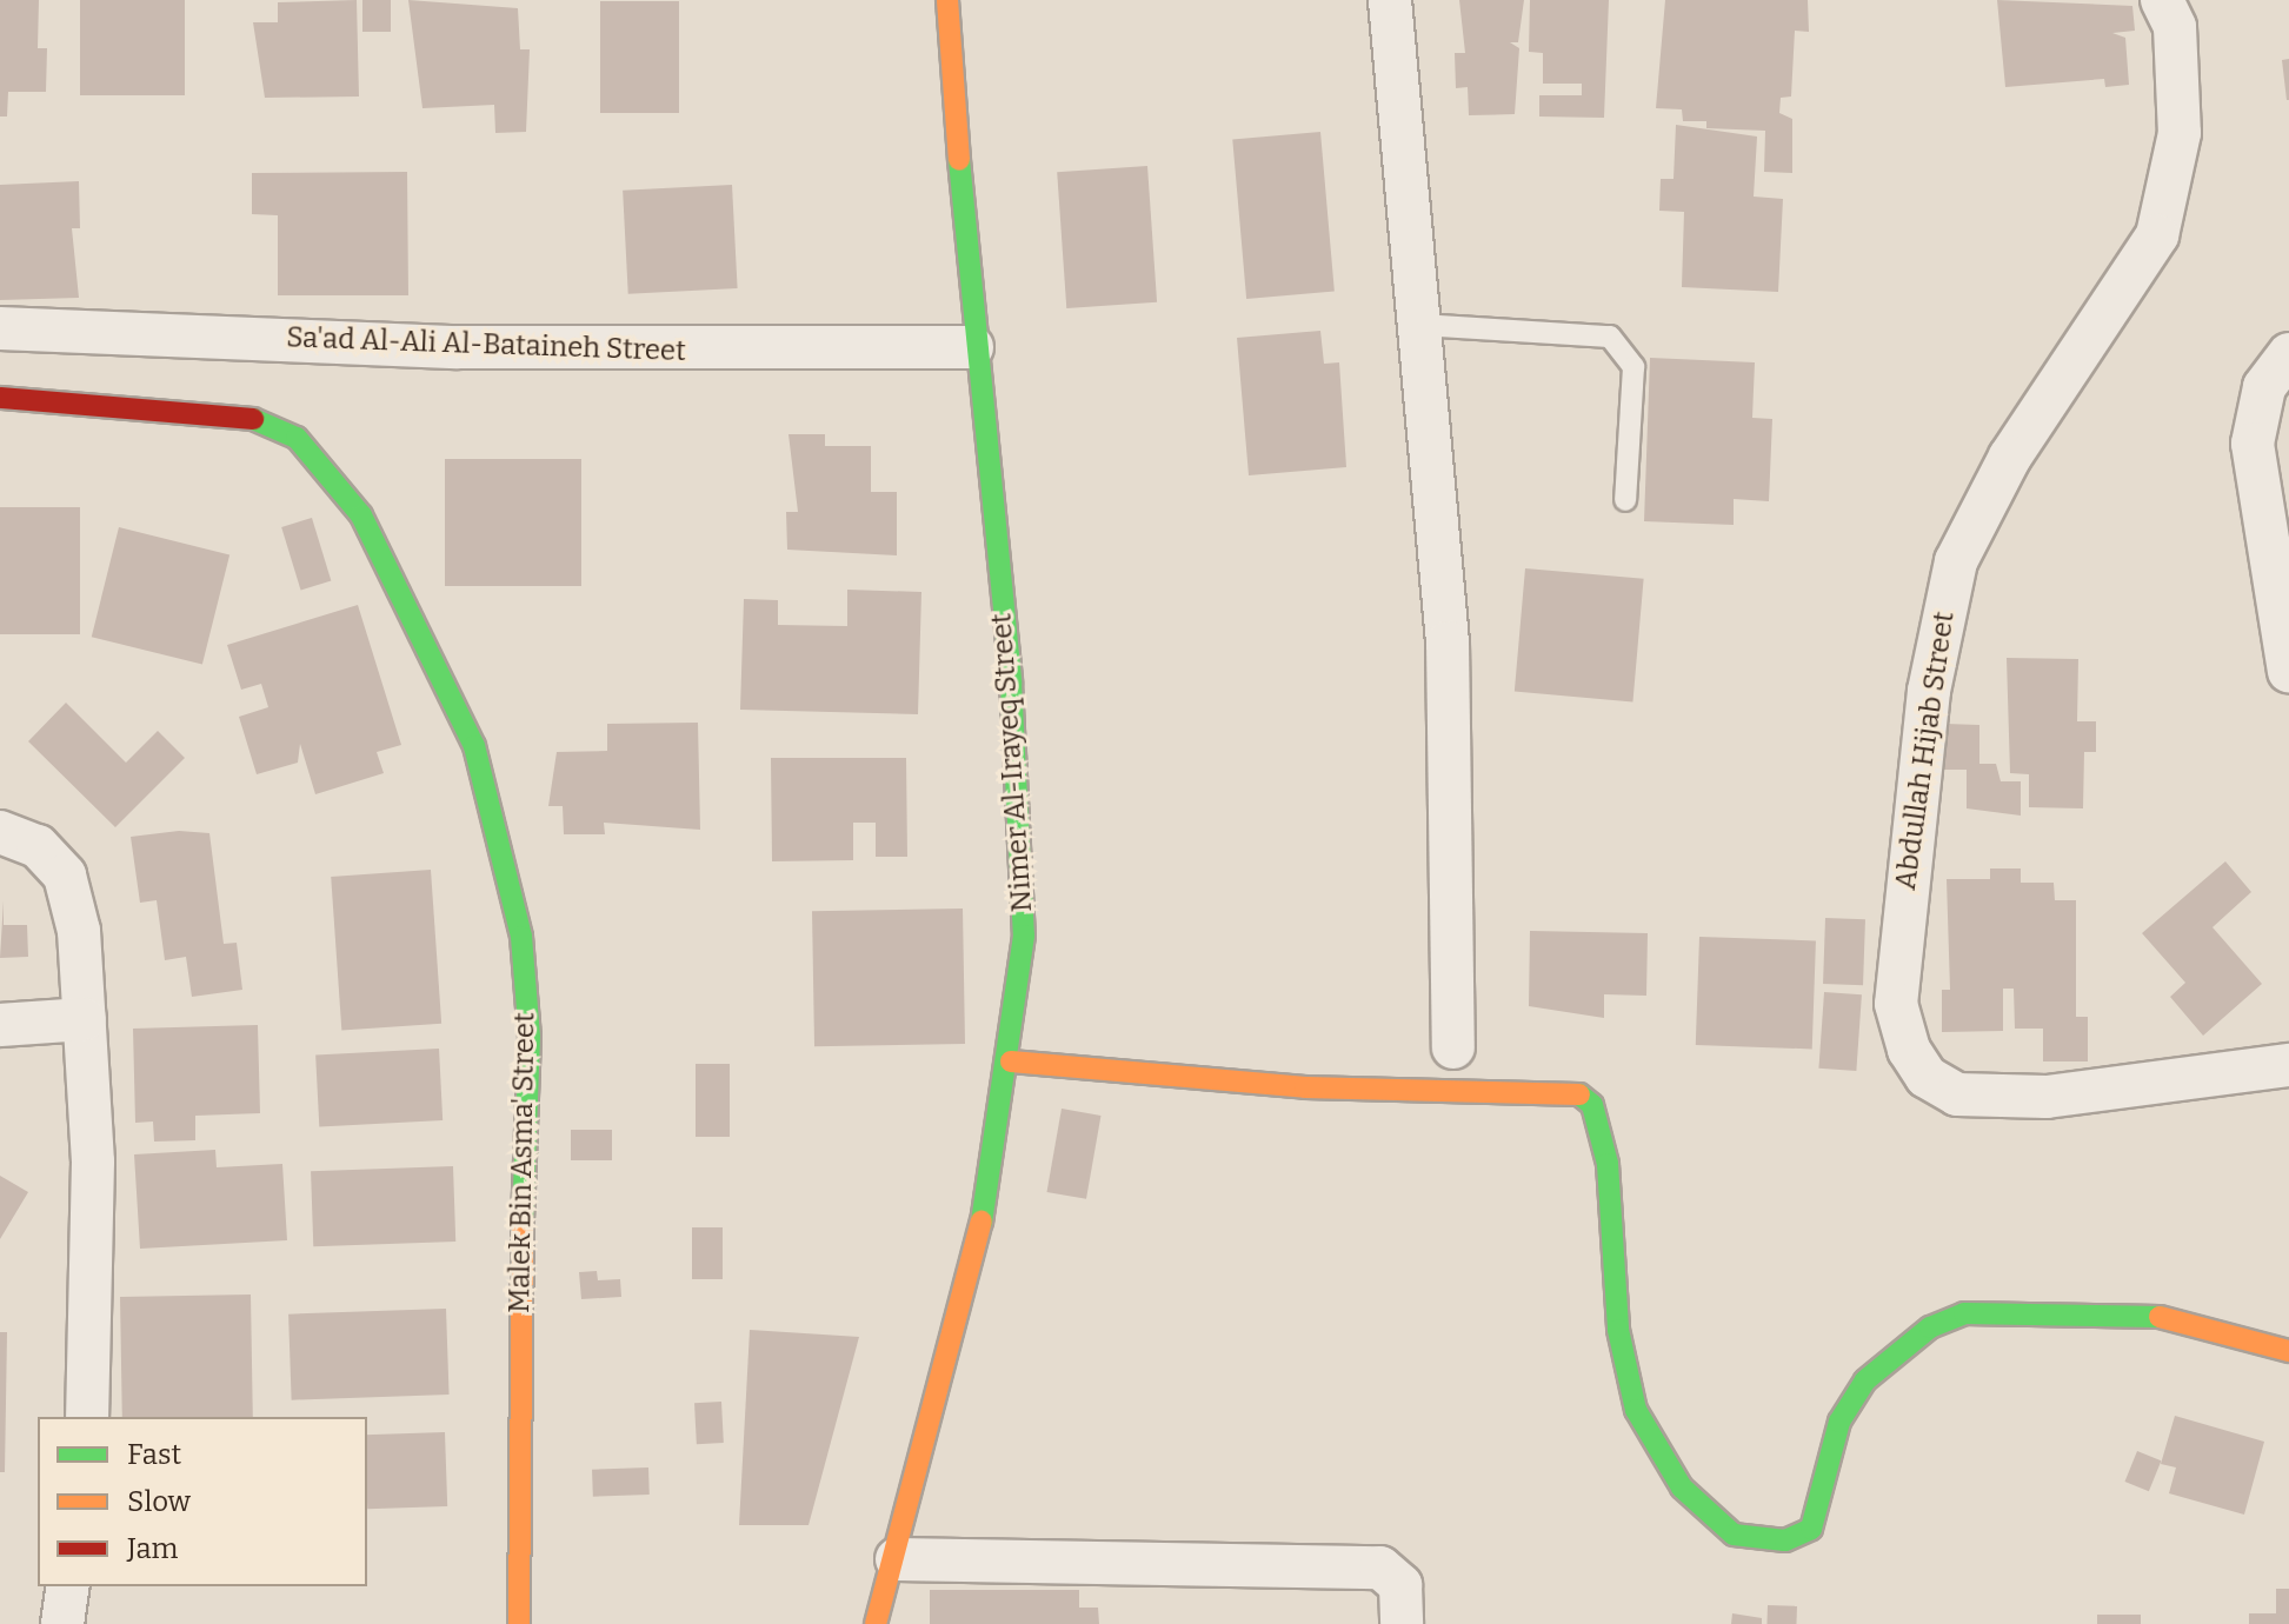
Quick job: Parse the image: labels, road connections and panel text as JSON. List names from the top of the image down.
{
  "streets": {
    "street": [
      "Sa'ad Al-Ali Al-Bataineh Street",
      "Abdullah Hijab Street",
      "Nimer Al-Irayeq Street",
      "Malek Bin Asma' Street"
    ]
  },
  "crossings": [
    ["Sa'ad Al-Ali Al-Bataineh Street", "Nimer Al-Irayeq Street"]
  ],
  "legend": ["Fast", "Slow", "Jam"]
}
